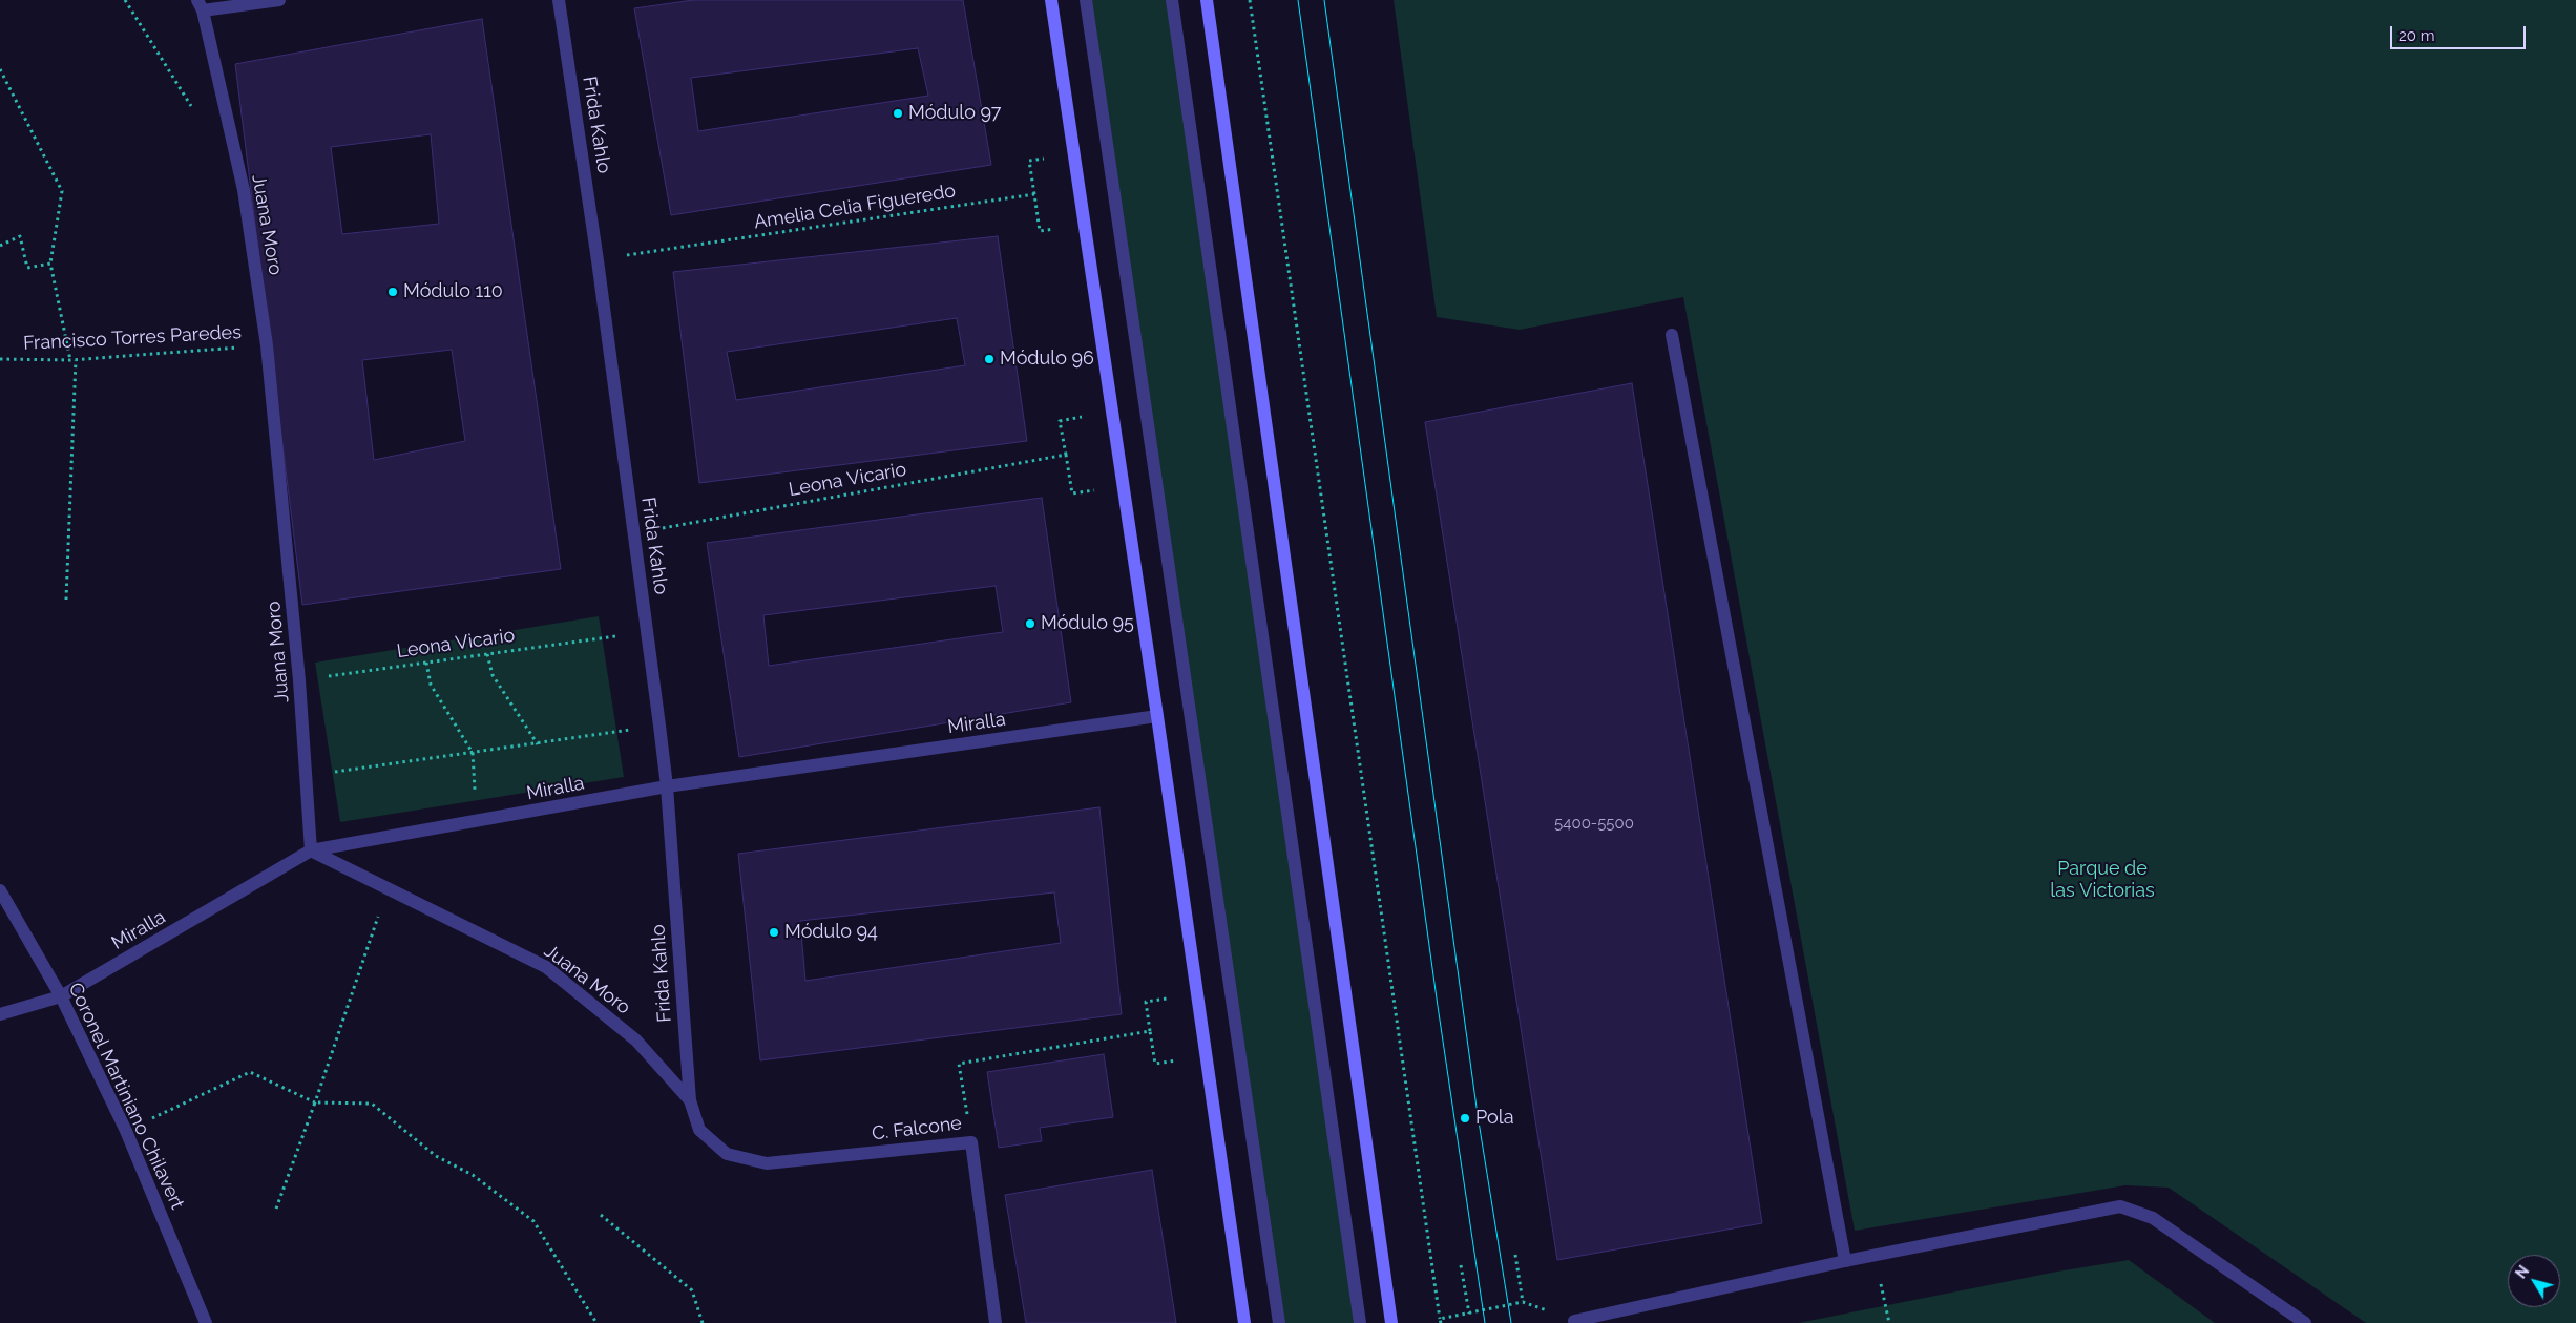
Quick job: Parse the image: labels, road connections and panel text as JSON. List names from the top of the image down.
{
  "streets": {
    "street": [
      "Frida Kahlo",
      "Juana Moro",
      "Miralla",
      "Coronel Martiniano Chilavert",
      "C. Falcone"
    ],
    "path": ["Amelia Celia Figueredo", "Francisco Torres Paredes", "Leona Vicario"]
  },
  "crossings": [
    ["Frida Kahlo", "Amelia Celia Figueredo"],
    ["Frida Kahlo", "Juana Moro"],
    ["Frida Kahlo", "Leona Vicario"],
    ["Frida Kahlo", "Miralla"],
    ["Frida Kahlo", "C. Falcone"],
    ["Juana Moro", "Francisco Torres Paredes"],
    ["Juana Moro", "Leona Vicario"],
    ["Juana Moro", "Miralla"],
    ["Juana Moro", "C. Falcone"],
    ["Miralla", "Coronel Martiniano Chilavert"]
  ],
  "parks": ["Parque de las Victorias"],
  "places": [
    "Módulo 97",
    "Módulo 110",
    "Módulo 96",
    "Módulo 95",
    "Módulo 94",
    "Pola"
  ],
  "house_numbers": ["5400-5500"],
  "scale_bar": "20 m",
  "north": "top left"
}
